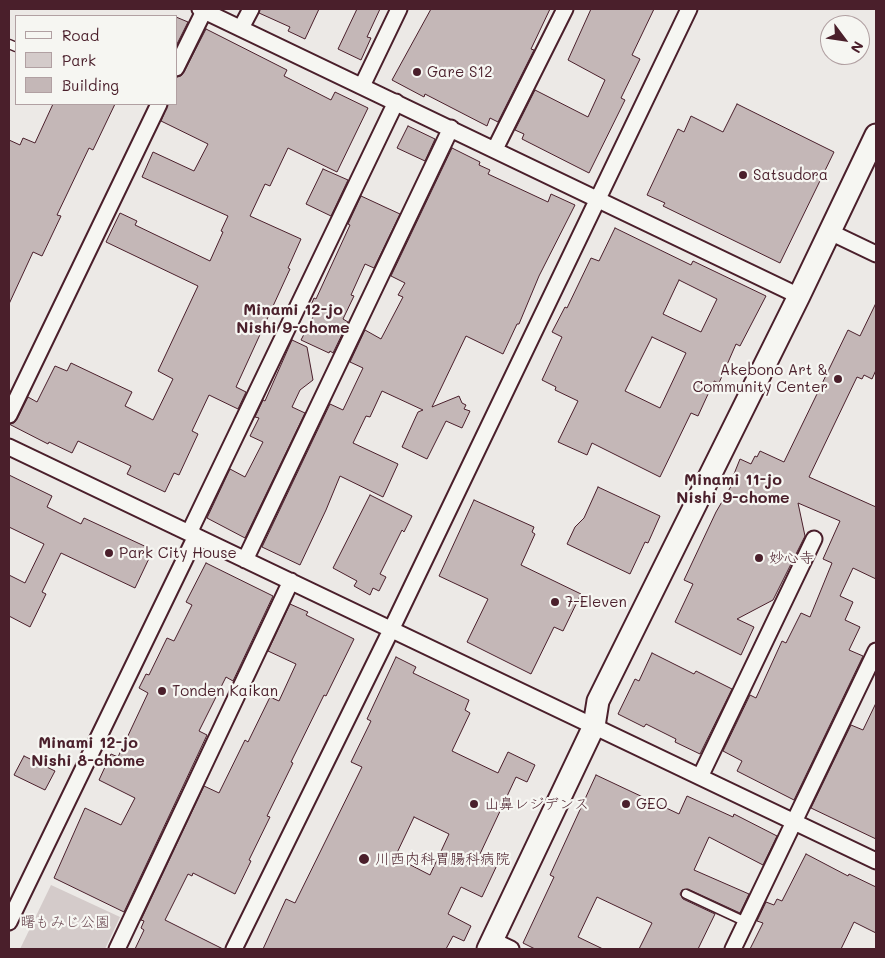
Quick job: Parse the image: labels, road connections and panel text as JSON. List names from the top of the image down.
{
  "districts": ["Minami 12-jo Nishi 9-chome", "Minami 11-jo Nishi 9-chome", "Minami 12-jo Nishi 8-chome"],
  "parks": ["曙もみじ公園"],
  "places": [
    "Gare S12",
    "Satsudora",
    "Akebono Art & Community Center",
    "Park City House",
    "妙心寺",
    "7-Eleven",
    "Tonden Kaikan",
    "山鼻レジデンス",
    "GEO",
    "川西内科胃腸科病院"
  ],
  "legend": ["Road", "Park", "Building"],
  "north": "bottom right"
}
